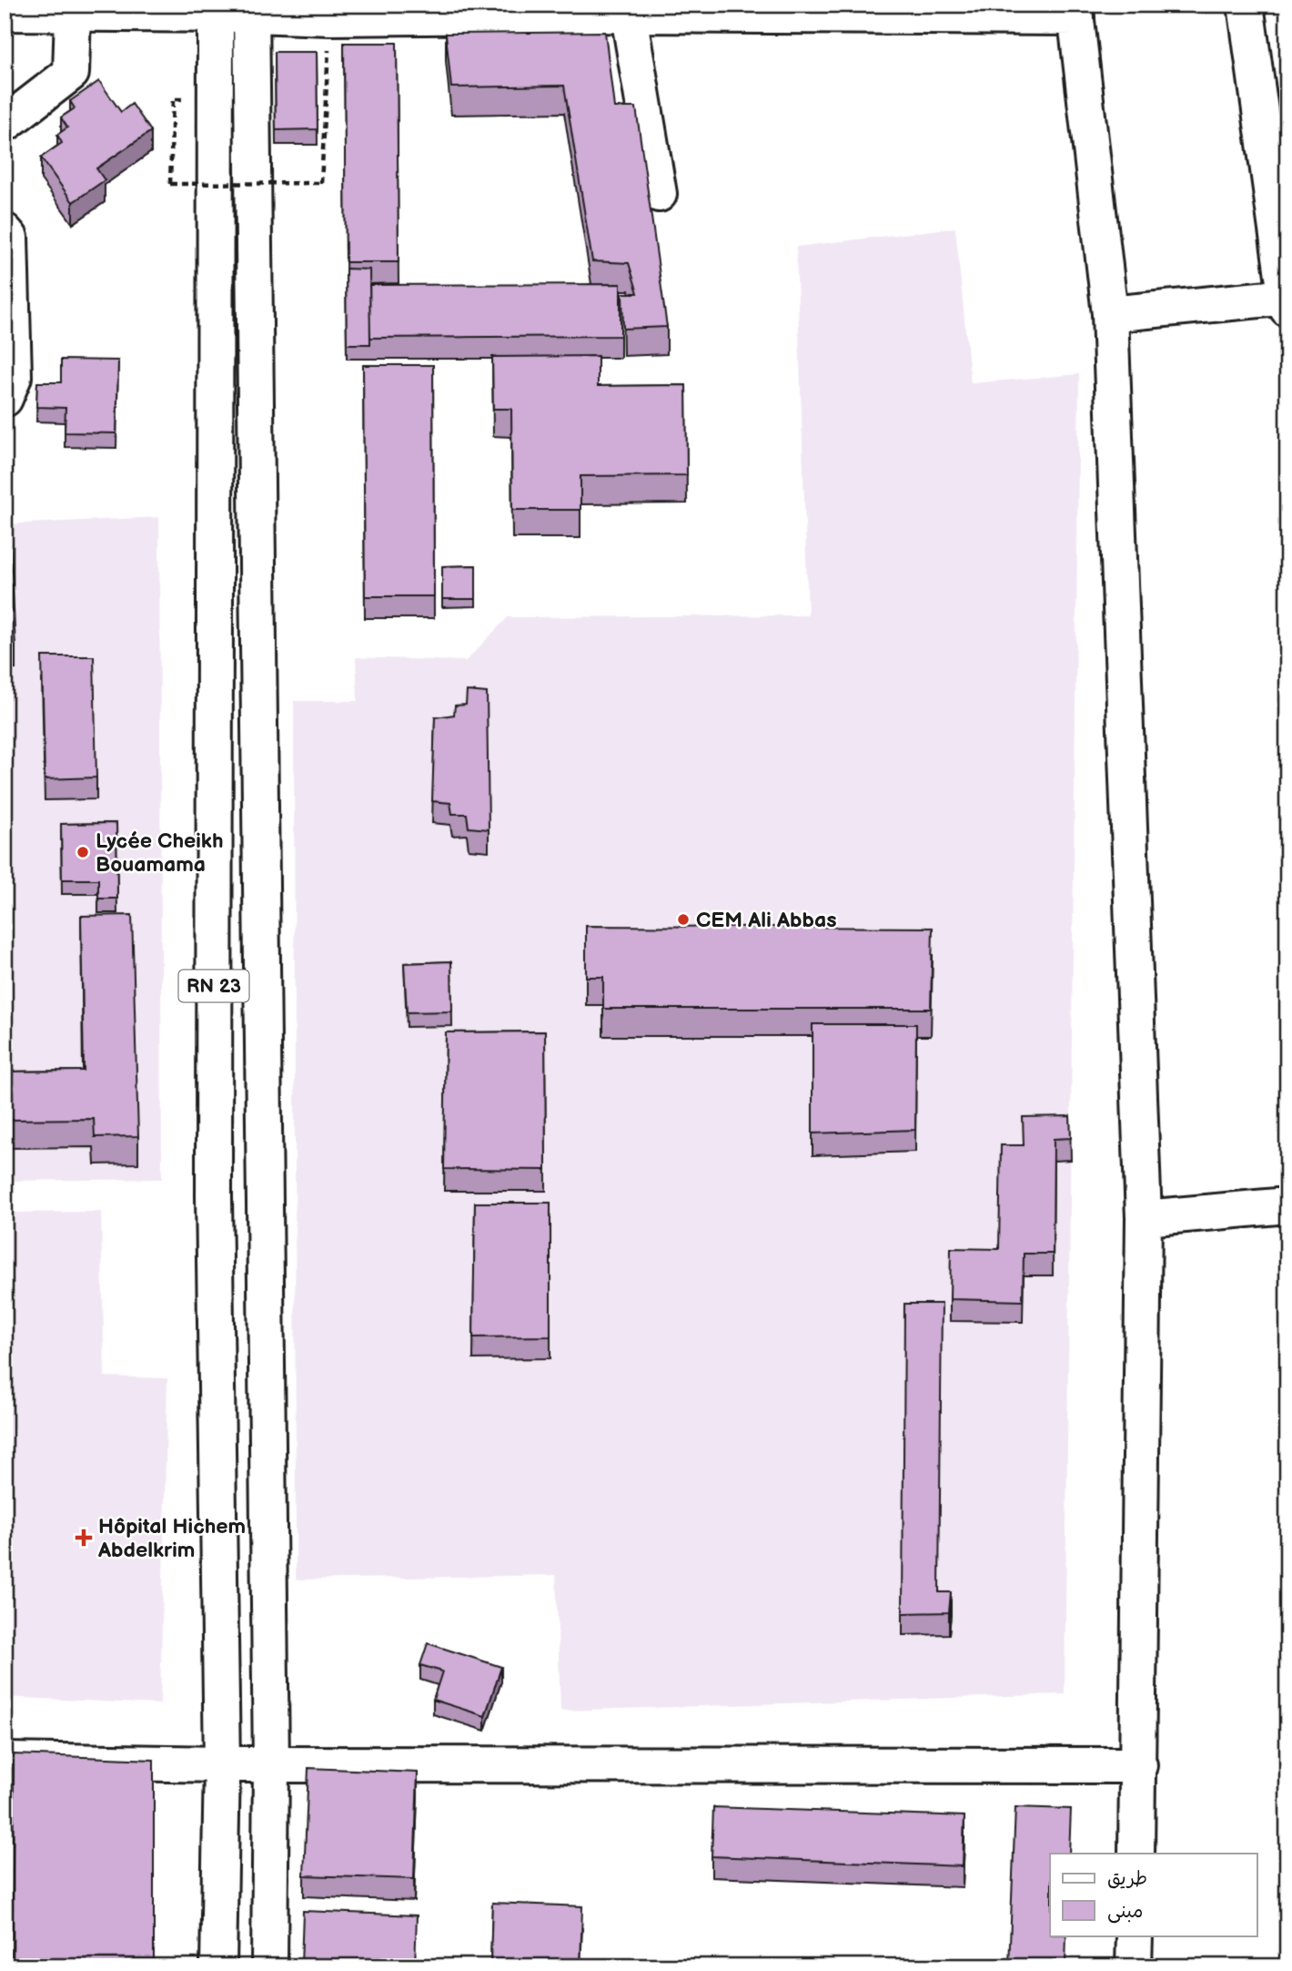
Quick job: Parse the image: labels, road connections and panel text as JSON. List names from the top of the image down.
{
  "streets": {
    "street": ["RN 23"]
  },
  "places": {
    "other": ["Lycée Cheikh Bouamama", "CEM Ali Abbas"],
    "health": ["Hôpital Hichem Abdelkrim"]
  },
  "legend": ["طريق", "مبنى"]
}
